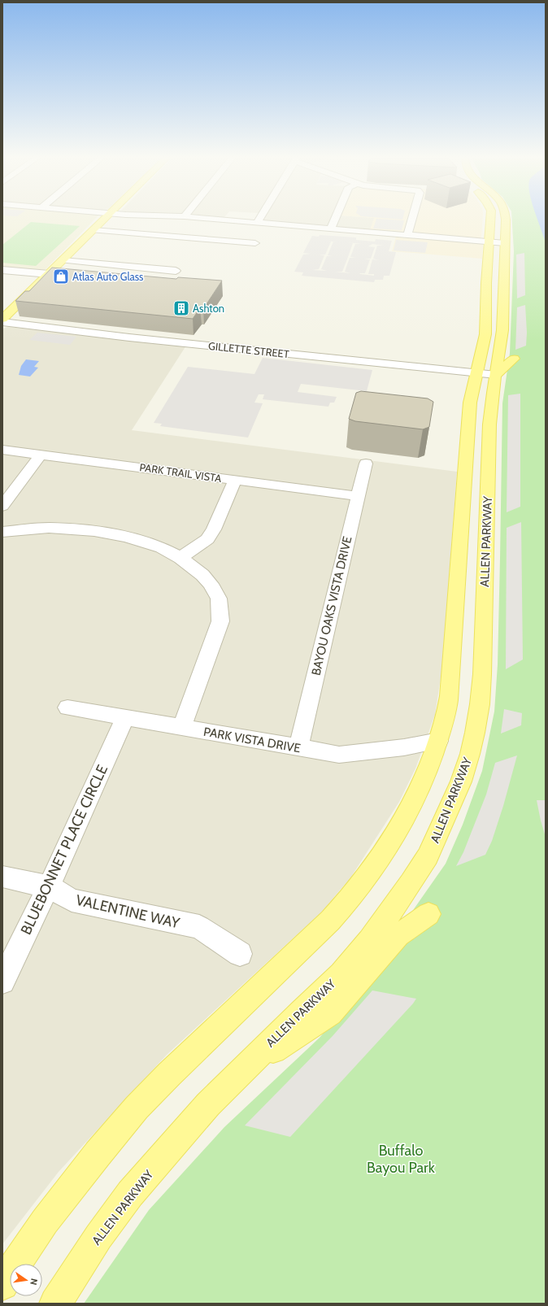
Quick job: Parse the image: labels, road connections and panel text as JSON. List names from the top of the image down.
{
  "streets": {
    "main road": ["ALLEN PARKWAY"],
    "street": [
      "GILLETTE STREET",
      "PARK TRAIL VISTA",
      "BAYOU OAKS VISTA DRIVE",
      "PARK VISTA DRIVE",
      "BLUEBONNET PLACE CIRCLE",
      "VALENTINE WAY"
    ]
  },
  "crossings": [
    ["GILLETTE STREET", "ALLEN PARKWAY"],
    ["PARK TRAIL VISTA", "BAYOU OAKS VISTA DRIVE"],
    ["ALLEN PARKWAY", "PARK VISTA DRIVE"],
    ["BAYOU OAKS VISTA DRIVE", "PARK VISTA DRIVE"],
    ["PARK VISTA DRIVE", "BLUEBONNET PLACE CIRCLE"],
    ["BLUEBONNET PLACE CIRCLE", "VALENTINE WAY"]
  ],
  "parks": ["Buffalo Bayou Park"],
  "places": {
    "shop": ["Atlas Auto Glass"],
    "building": ["Ashton"]
  },
  "north": "right"
}
